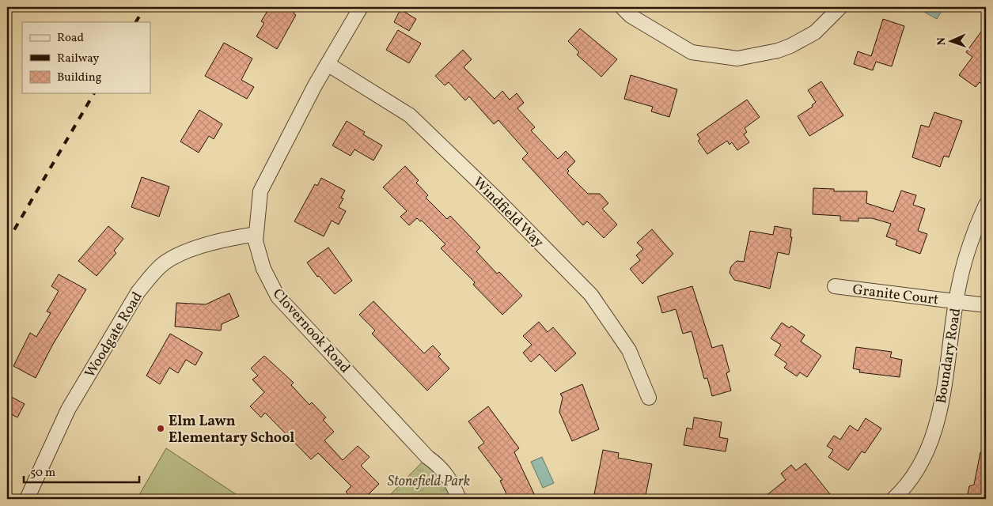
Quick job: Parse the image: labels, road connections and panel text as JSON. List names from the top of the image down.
{
  "streets": {
    "street": [
      "Windfield Way",
      "Granite Court",
      "Clovernook Road",
      "Woodgate Road",
      "Boundary Road"
    ]
  },
  "crossings": [
    ["Windfield Way", "Clovernook Road"],
    ["Granite Court", "Boundary Road"],
    ["Clovernook Road", "Woodgate Road"]
  ],
  "parks": ["Stonefield Park"],
  "places": ["Elm Lawn Elementary School"],
  "legend": ["Road", "Railway", "Building"],
  "scale_bar": "50 m",
  "north": "left"
}
